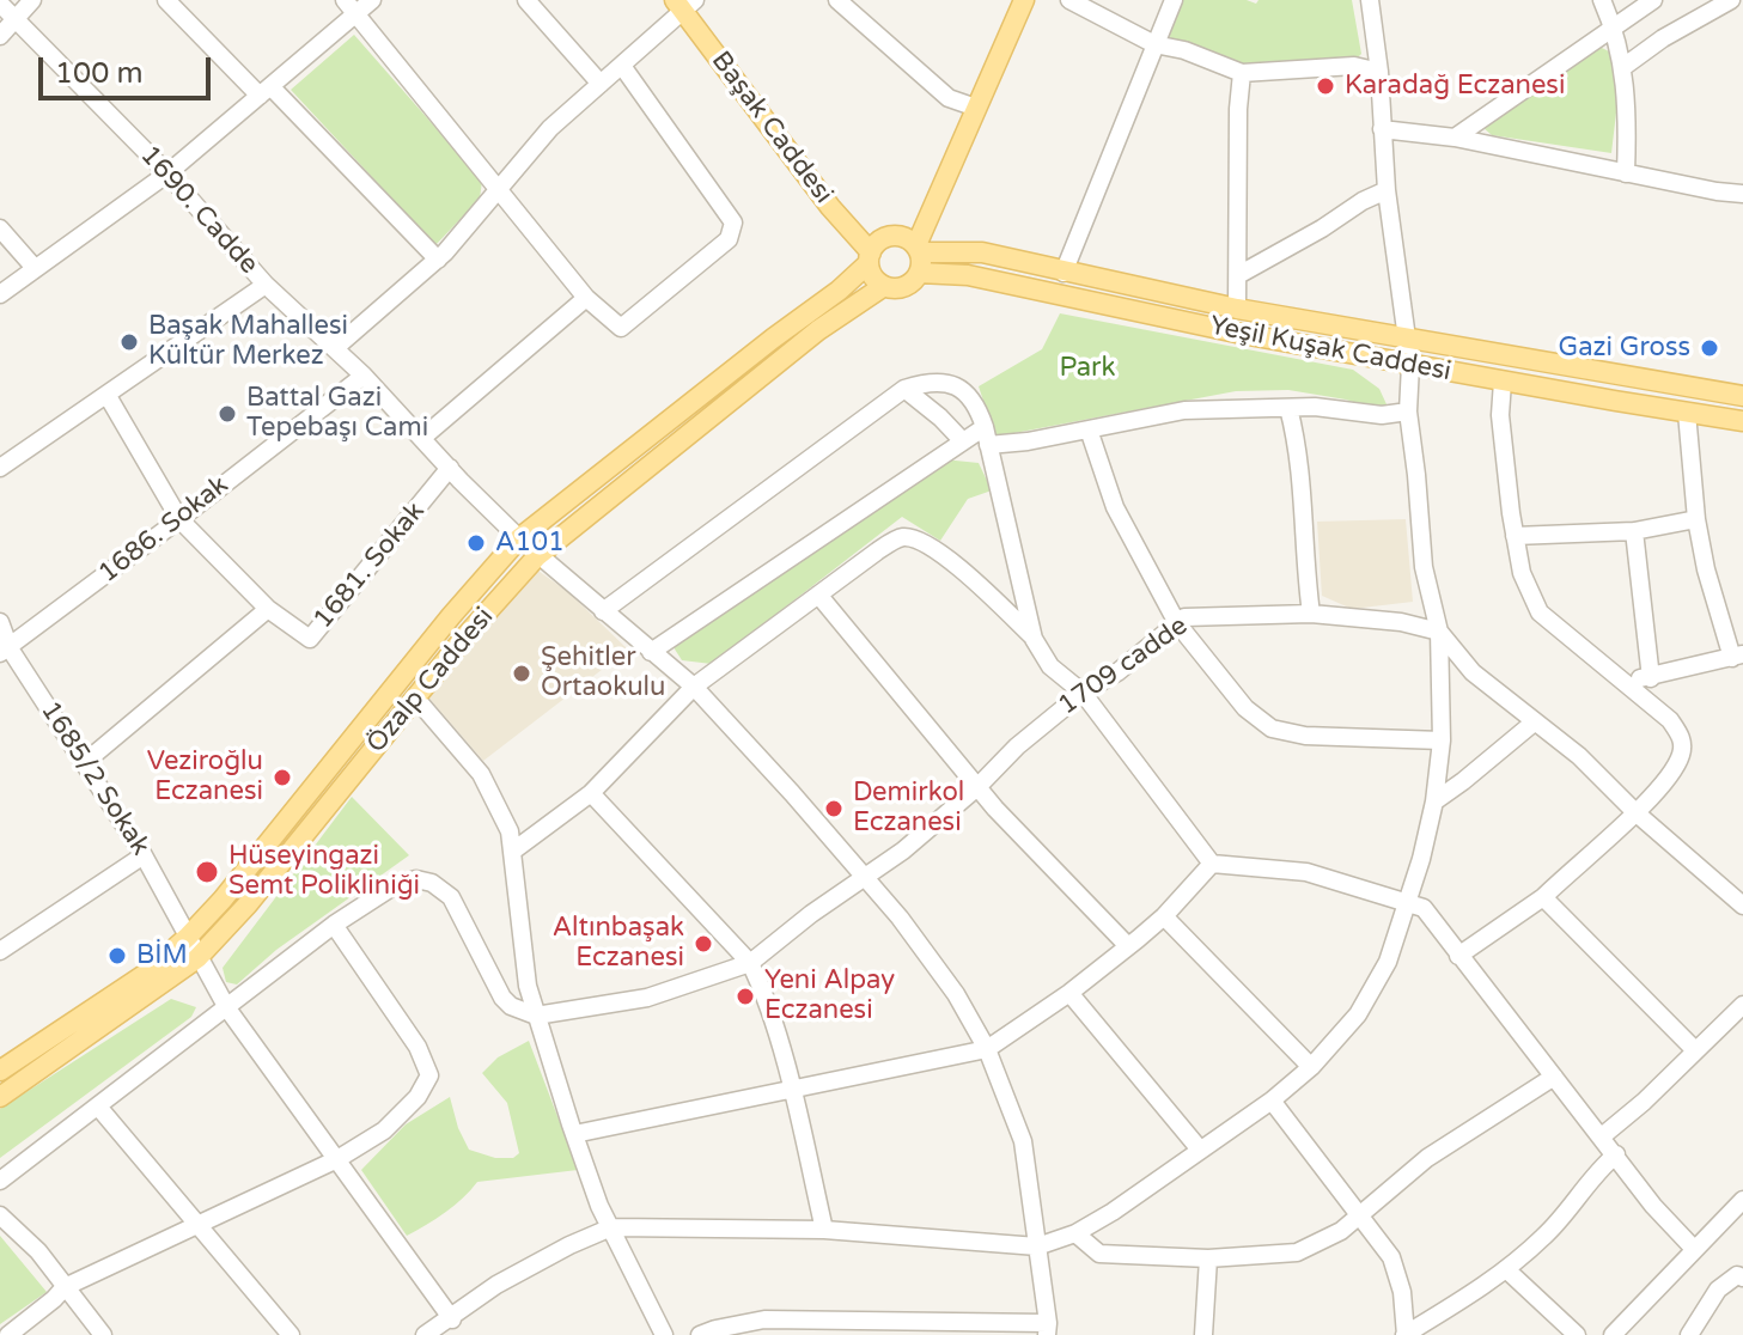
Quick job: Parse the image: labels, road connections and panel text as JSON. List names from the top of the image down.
{
  "streets": {
    "main road": ["Başak Caddesi", "Yeşil Kuşak Caddesi", "Özalp Caddesi"],
    "street": [
      "1690. Cadde",
      "1686. Sokak",
      "1681. Sokak",
      "1709 cadde",
      "1685/2 Sokak"
    ]
  },
  "crossings": [
    ["Başak Caddesi", "Yeşil Kuşak Caddesi"],
    ["Başak Caddesi", "Özalp Caddesi"],
    ["1690. Cadde", "1686. Sokak"],
    ["1690. Cadde", "1681. Sokak"],
    ["1690. Cadde", "1709 cadde"],
    ["1690. Cadde", "Özalp Caddesi"],
    ["Yeşil Kuşak Caddesi", "Özalp Caddesi"],
    ["1686. Sokak", "1681. Sokak"],
    ["1686. Sokak", "1685/2 Sokak"],
    ["Özalp Caddesi", "1685/2 Sokak"]
  ],
  "parks": ["Park"],
  "places": [
    "Karadağ Eczanesi",
    "Başak Mahallesi Kültür Merkez",
    "Gazi Gross",
    "Battal Gazi Tepebaşı Cami",
    "A101",
    "Şehitler Ortaokulu",
    "Veziroğlu Eczanesi",
    "Demirkol Eczanesi",
    "Hüseyingazi Semt Polikliniği",
    "Altınbaşak Eczanesi",
    "BİM",
    "Yeni Alpay Eczanesi"
  ],
  "scale_bar": "100 m"
}
